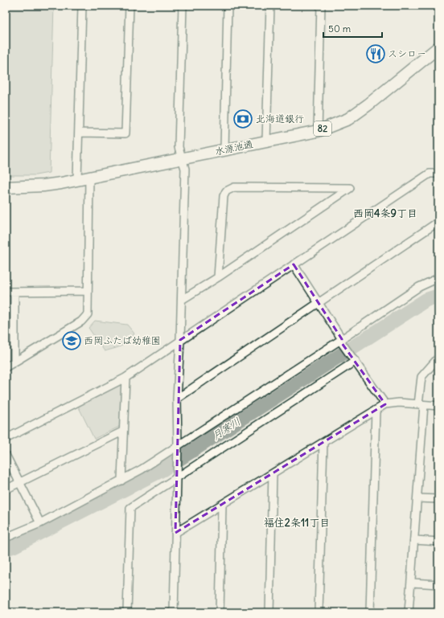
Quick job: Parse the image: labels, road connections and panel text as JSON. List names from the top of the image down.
{
  "streets": {
    "main road": ["82", "水源池通"]
  },
  "districts": ["西岡4条9丁目", "福住2条11丁目"],
  "water": ["月寒川"],
  "places": {
    "restaurant": ["スシロー"],
    "bank": ["北海道銀行"],
    "school or university": ["西岡ふたば幼稚園"]
  },
  "scale_bar": "50 m"
}
